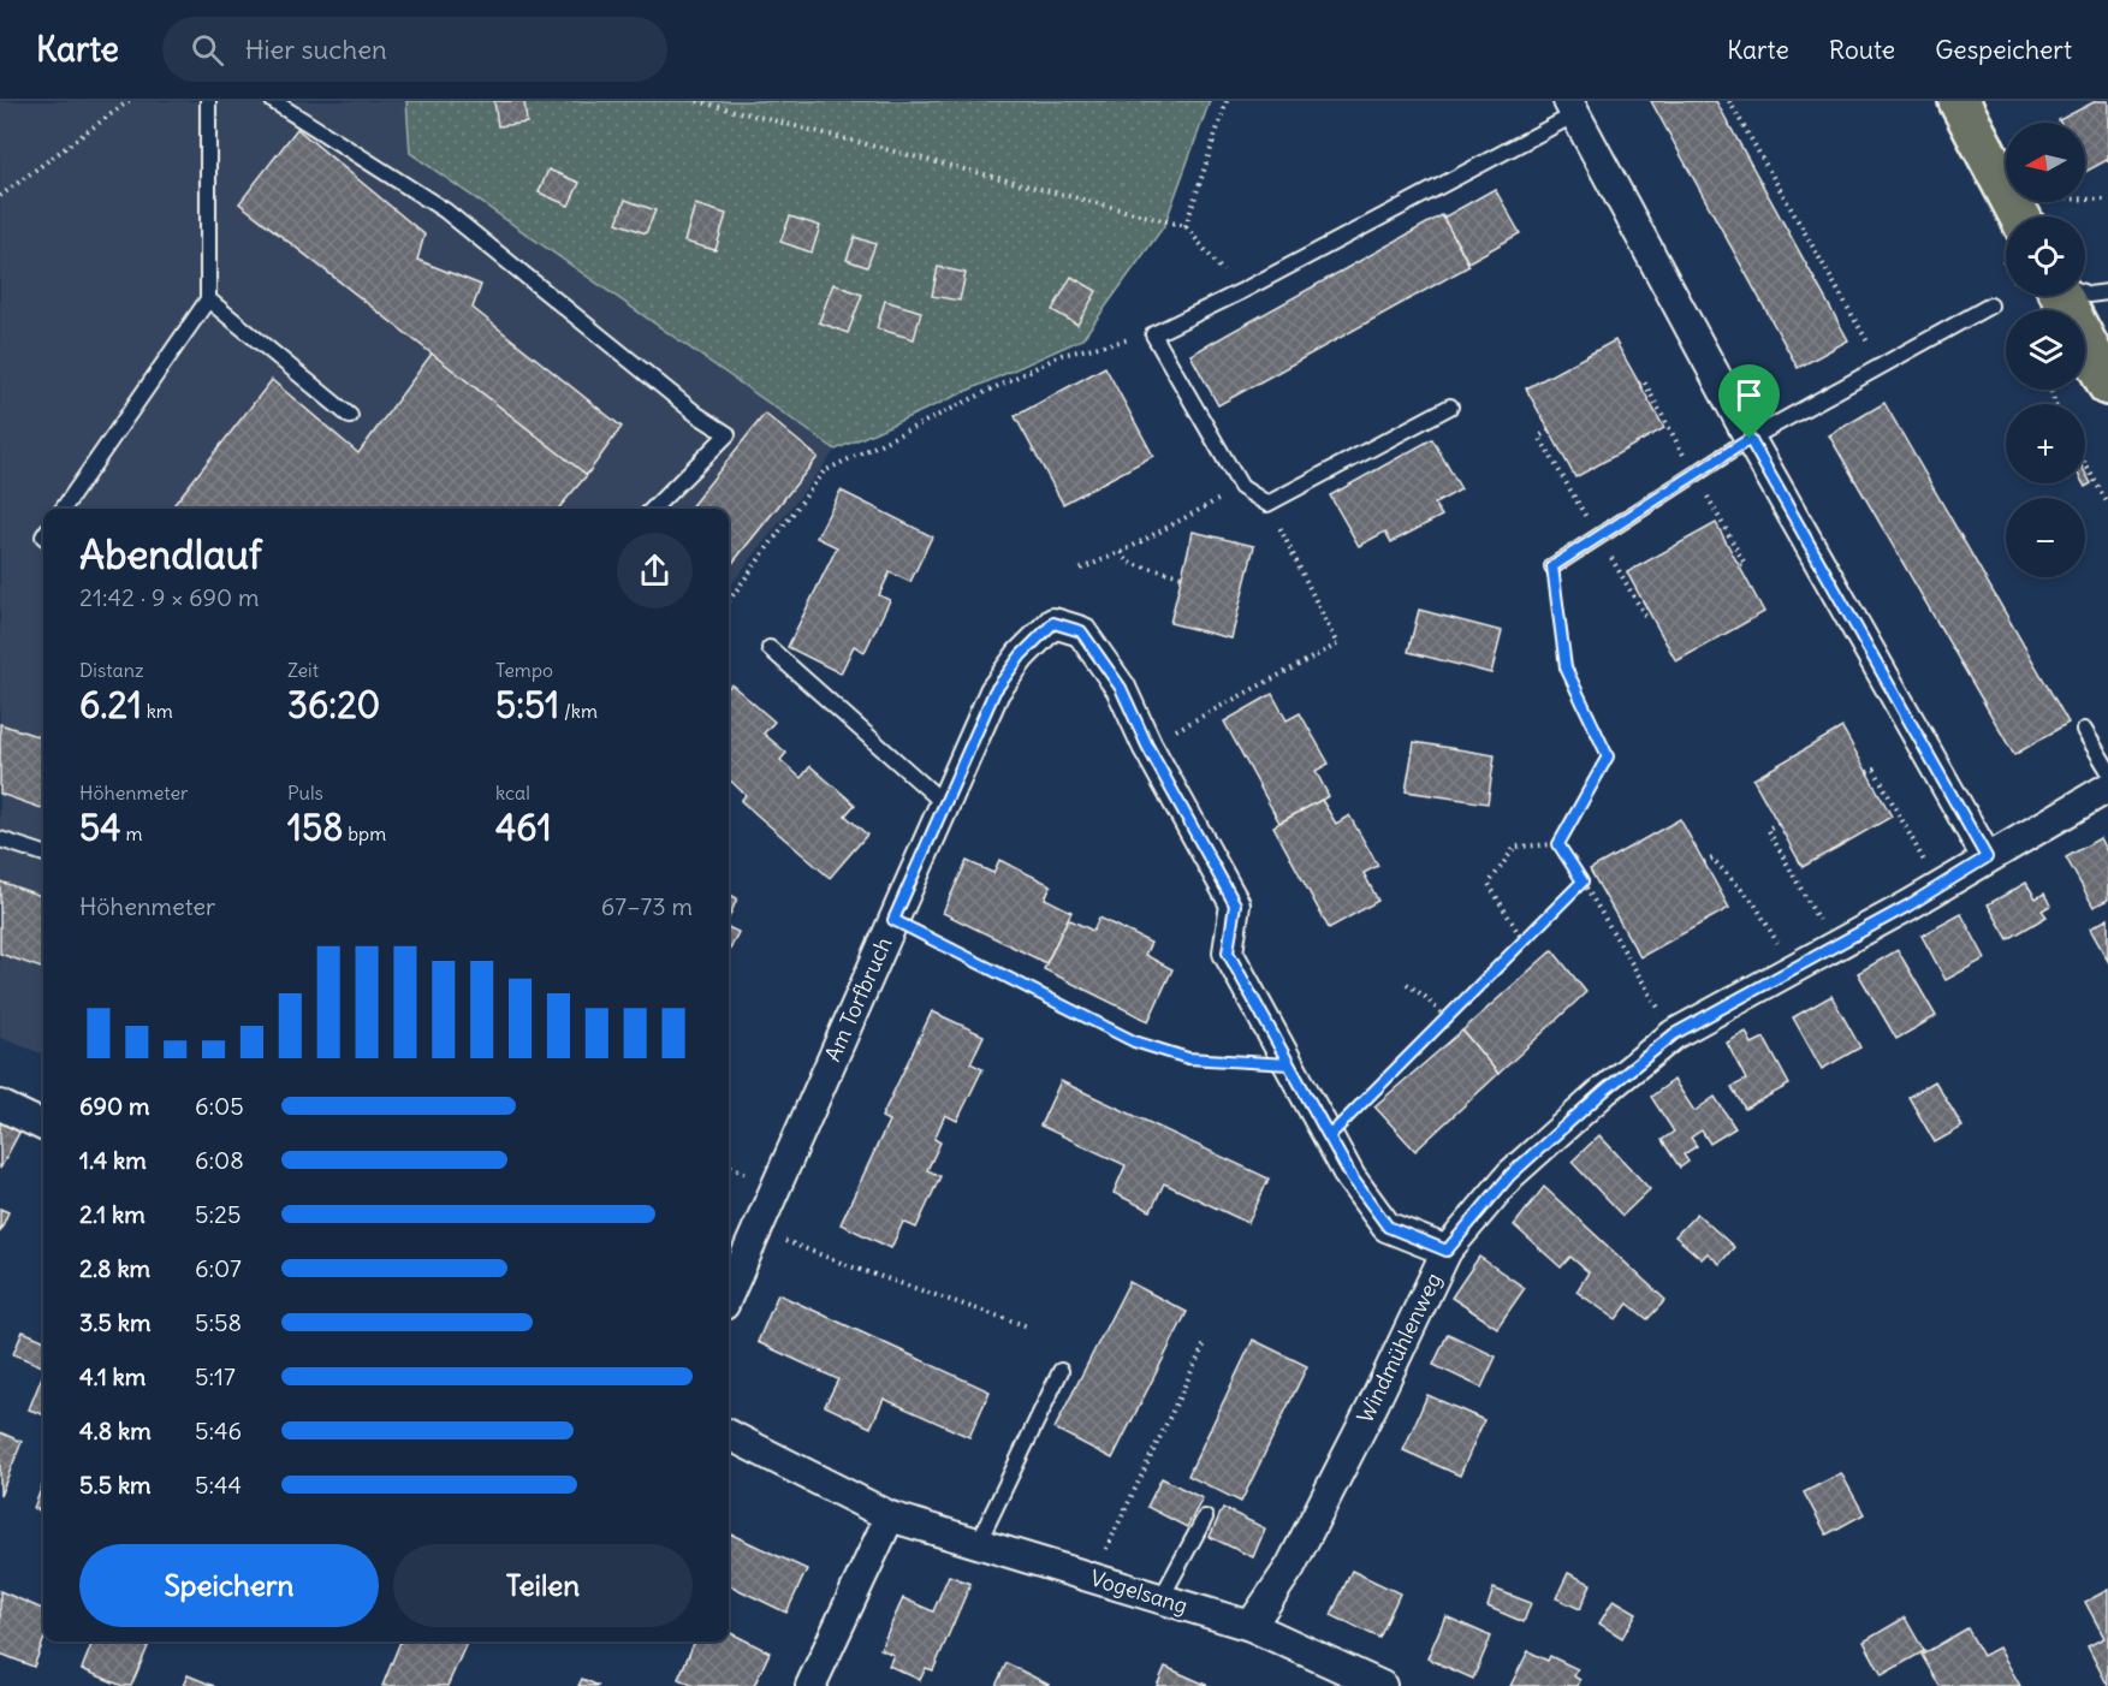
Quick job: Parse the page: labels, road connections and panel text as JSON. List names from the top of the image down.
{
  "streets": {
    "street": ["Am Torfbruch", "Windmühlenweg", "Vogelsang"]
  },
  "crossings": [
    ["Am Torfbruch", "Windmühlenweg"],
    ["Windmühlenweg", "Vogelsang"]
  ],
  "north": "left",
  "page": {
    "header": "Karte",
    "search": "Hier suchen",
    "nav": ["Karte", "Route", "Gespeichert"],
    "map_buttons": ["+", "−"],
    "heading": ["Abendlauf", "21:42 · 9 × 690 m"],
    "stats": [
      ["Distanz", "6.21 km"],
      ["Zeit", "36:20"],
      ["Tempo", "5:51 /km"],
      ["Höhenmeter", "54 m"],
      ["Puls", "158 bpm"],
      ["kcal", "461"]
    ],
    "chart": ["Höhenmeter", "67–73 m"],
    "list": [
      {
        "name": "690 m",
        "note": "6:05"
      },
      {
        "name": "1.4 km",
        "note": "6:08"
      },
      {
        "name": "2.1 km",
        "note": "5:25"
      },
      {
        "name": "2.8 km",
        "note": "6:07"
      },
      {
        "name": "3.5 km",
        "note": "5:58"
      },
      {
        "name": "4.1 km",
        "note": "5:17"
      },
      {
        "name": "4.8 km",
        "note": "5:46"
      },
      {
        "name": "5.5 km",
        "note": "5:44"
      }
    ],
    "buttons": ["Speichern", "Teilen"]
  }
}
